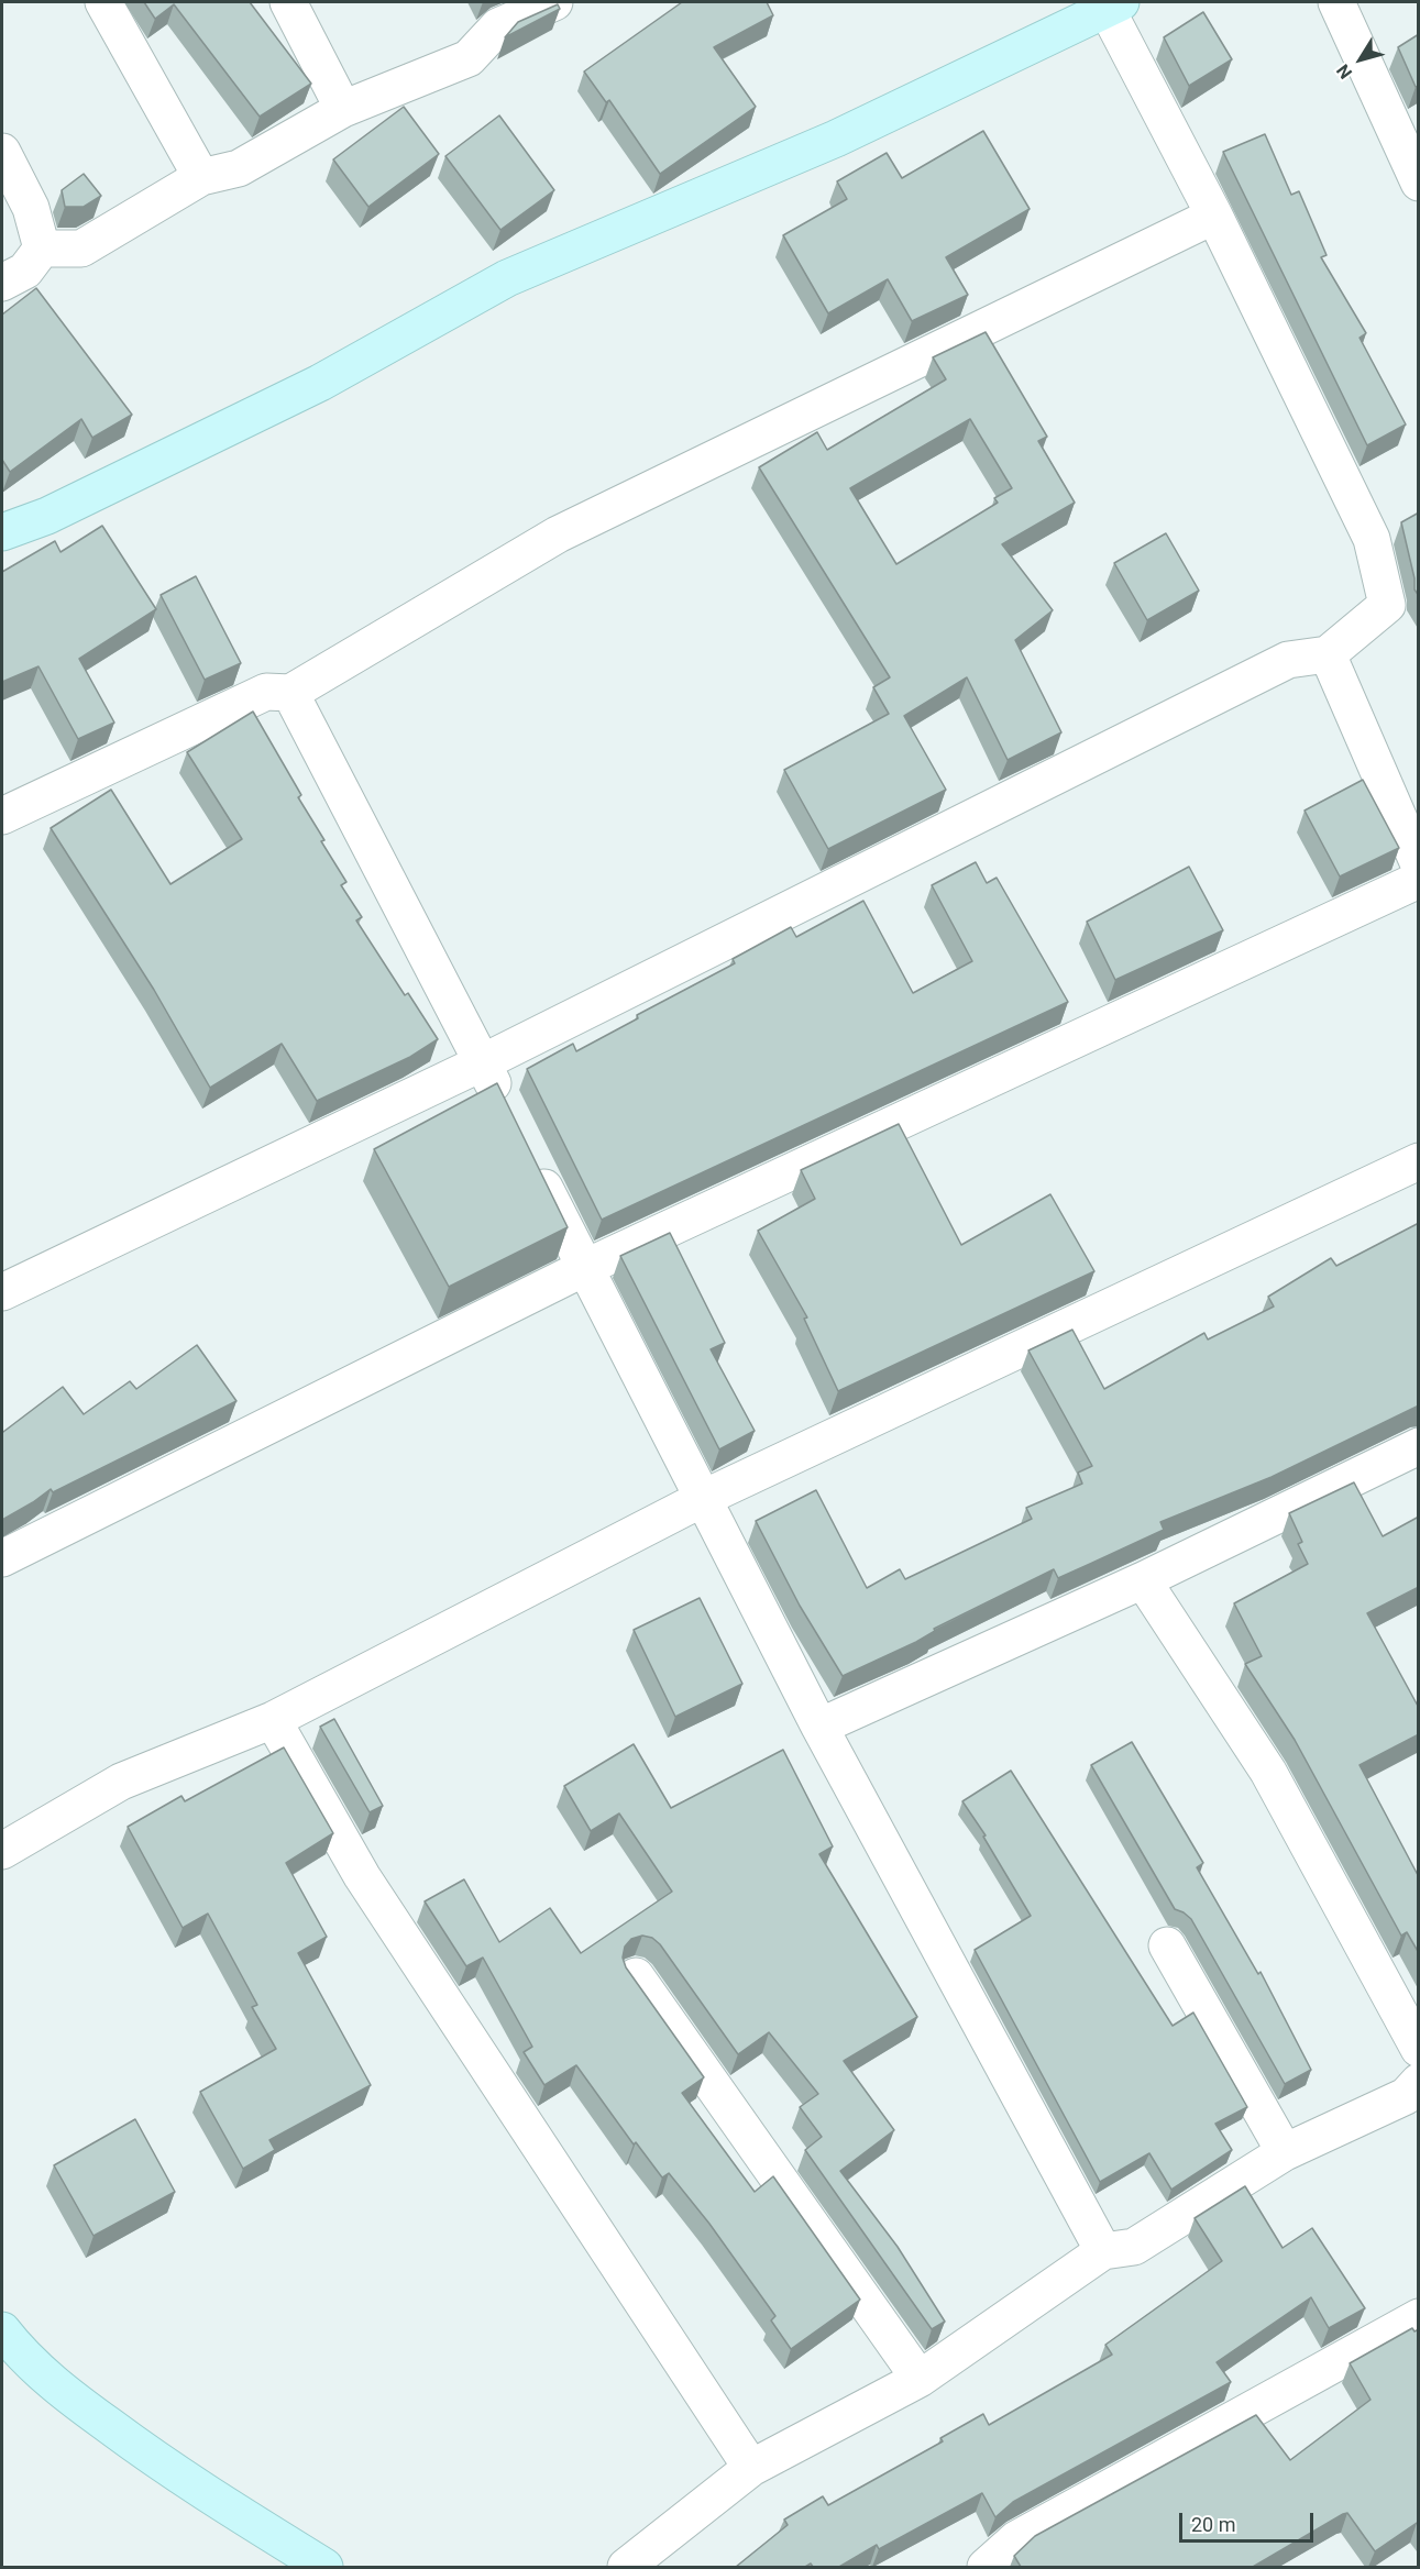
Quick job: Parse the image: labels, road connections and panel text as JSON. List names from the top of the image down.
{
  "scale_bar": "20 m",
  "north": "bottom left"
}
